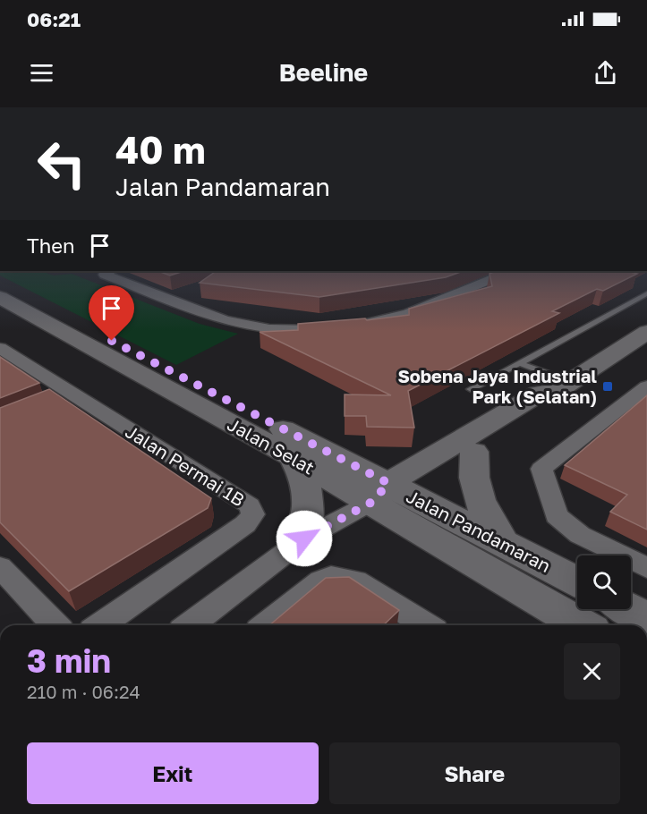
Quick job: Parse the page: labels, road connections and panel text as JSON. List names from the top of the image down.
{
  "streets": {
    "main road": ["Jalan Selat", "Jalan Pandamaran"],
    "street": ["Jalan Permai 1B"]
  },
  "crossings": [
    ["Jalan Selat", "Jalan Pandamaran"]
  ],
  "places": {
    "transit": ["Sobena Jaya Industrial Park (Selatan)"]
  },
  "page": {
    "status": "06:21",
    "header": "Beeline",
    "turn": ["40 m", "Jalan Pandamaran"],
    "then": "Then",
    "heading": ["3 min", "210 m · 06:24"],
    "buttons": ["Exit", "Share"]
  }
}
